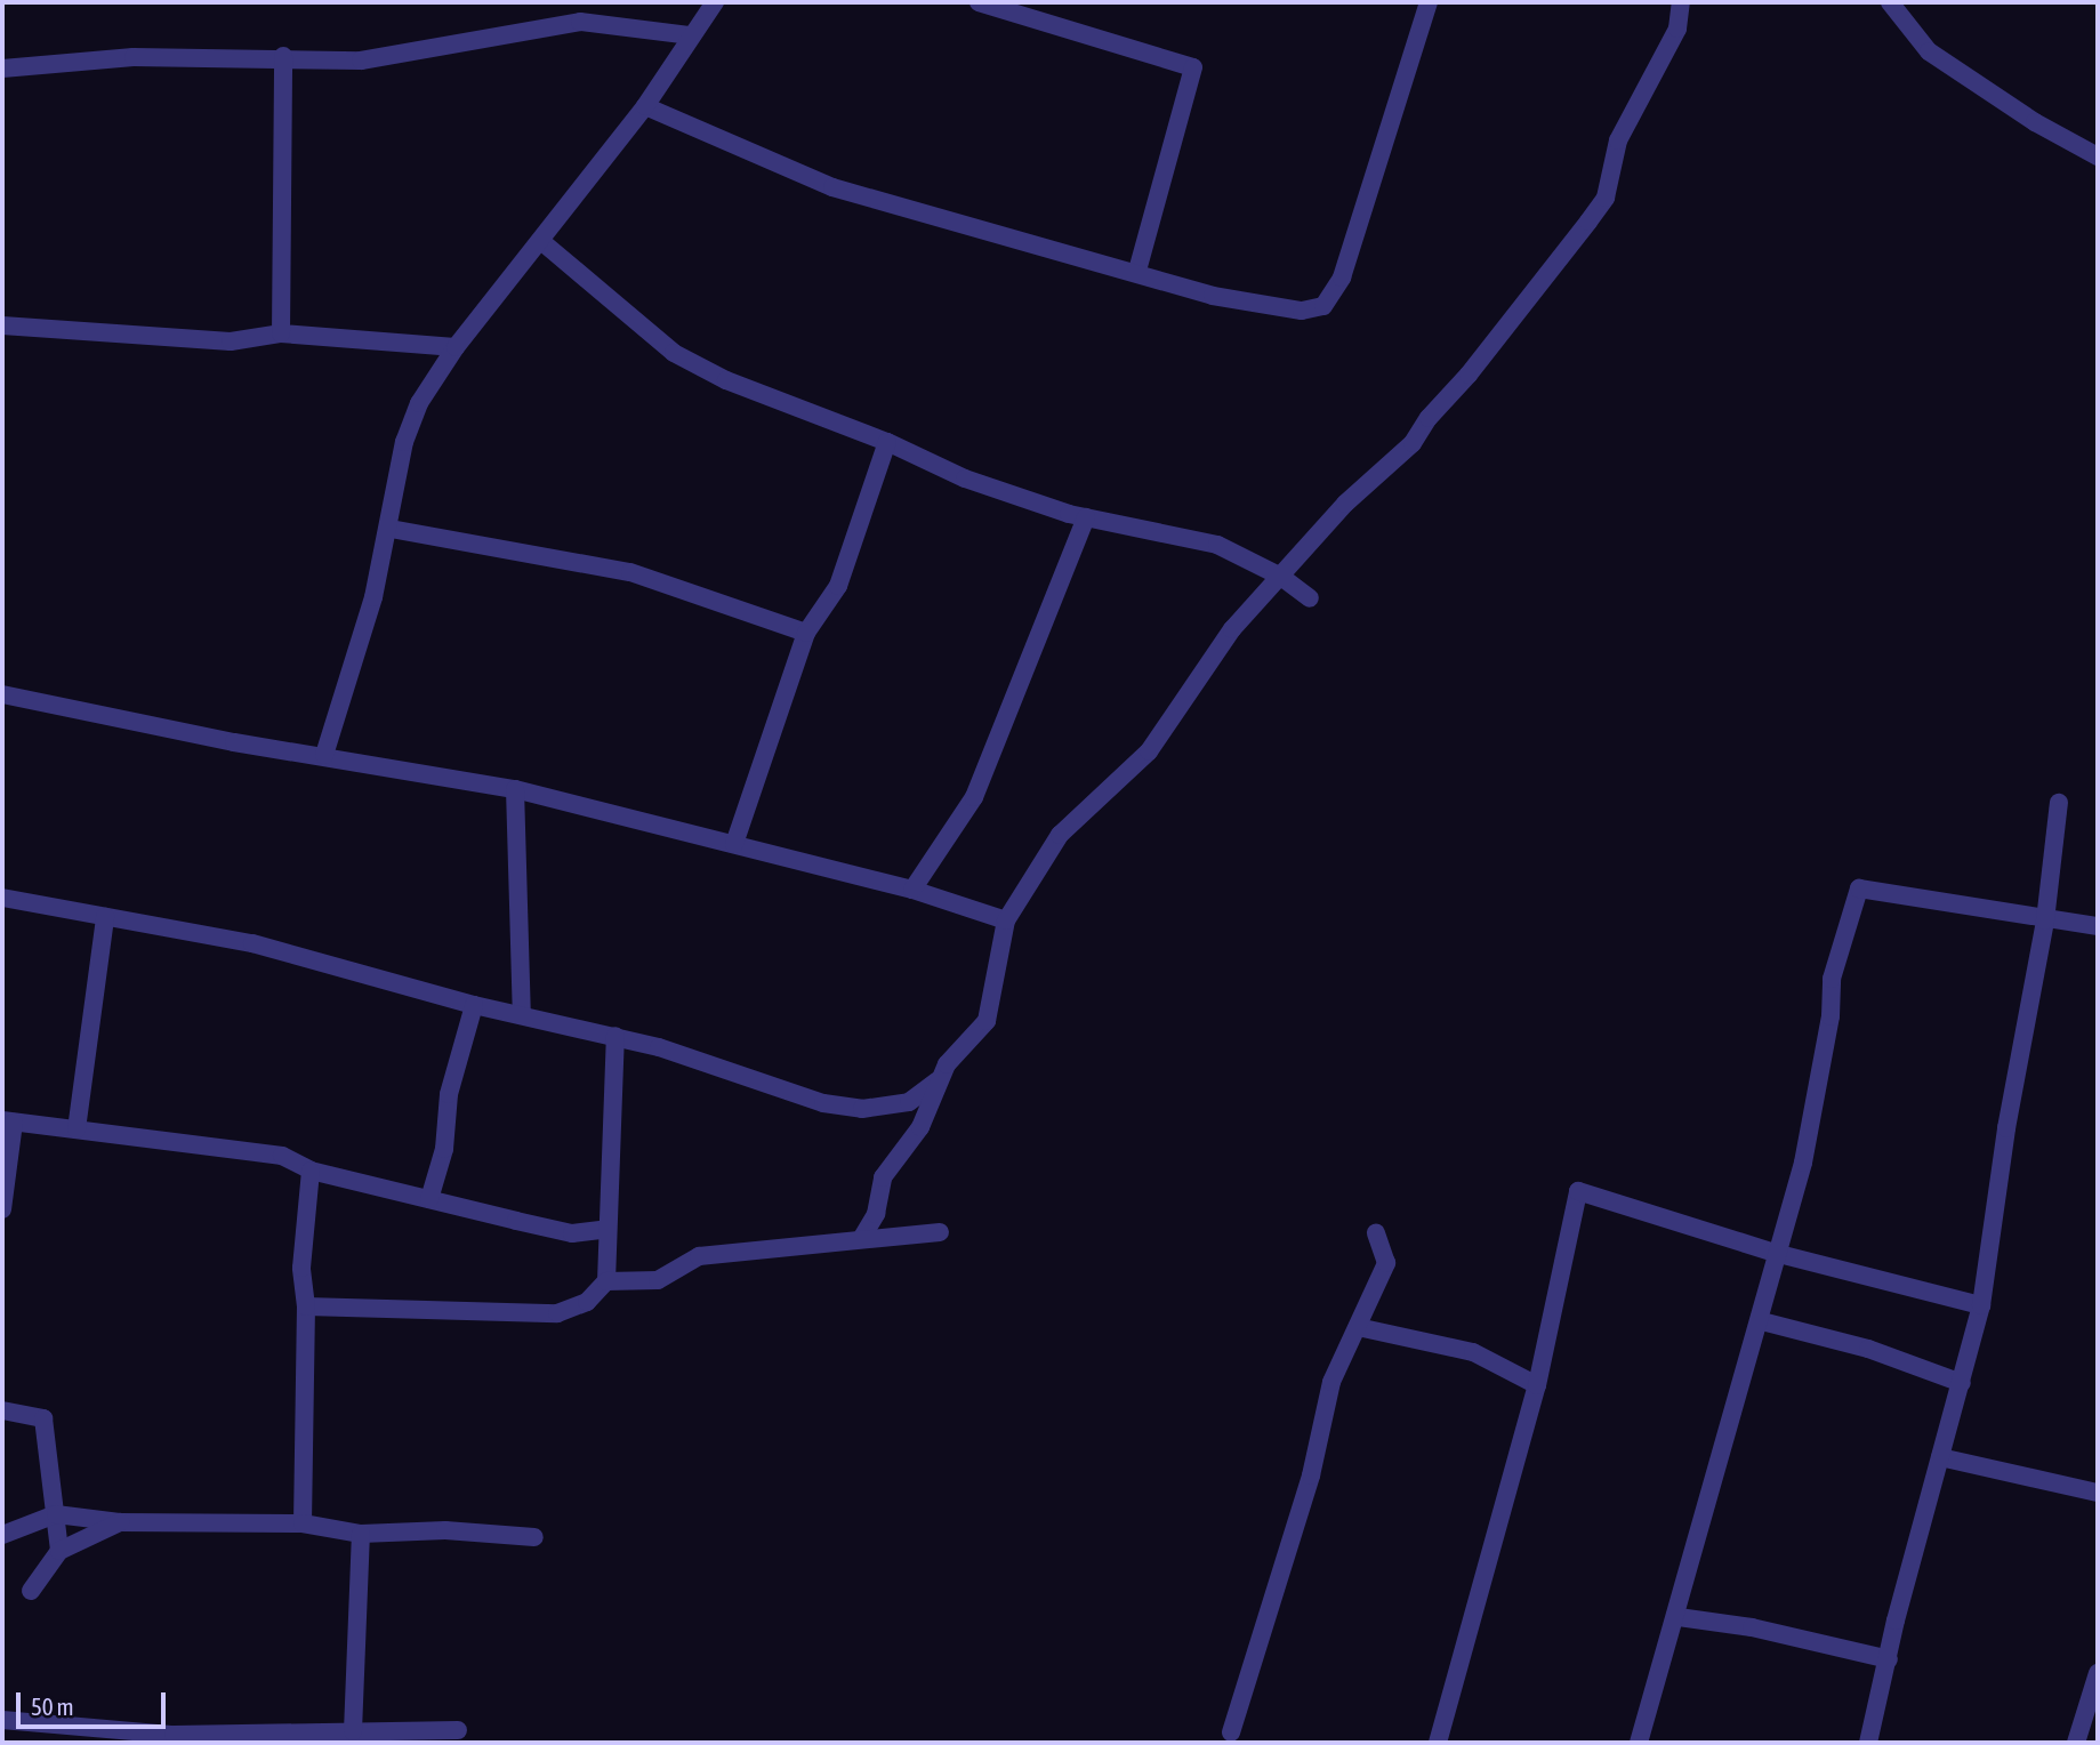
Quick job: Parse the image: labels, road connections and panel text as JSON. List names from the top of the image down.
{
  "scale_bar": "50 m"
}
